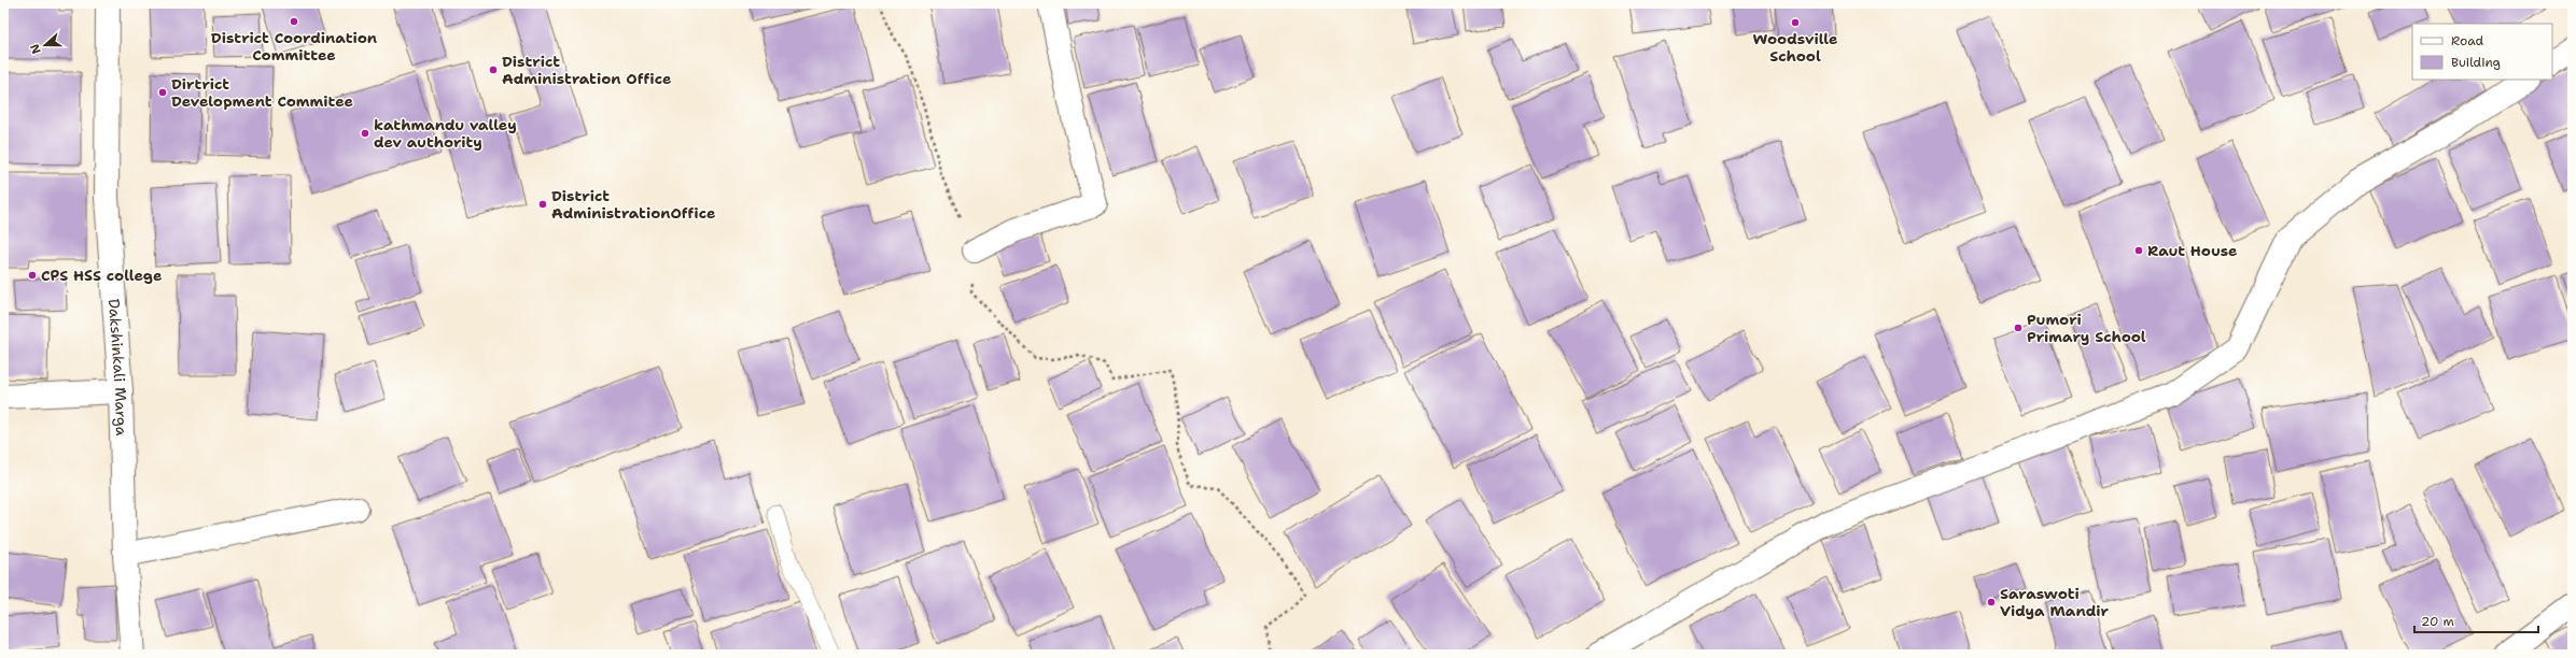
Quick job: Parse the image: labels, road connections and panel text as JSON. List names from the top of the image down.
{
  "streets": {
    "street": ["Dakshinkali Marga"]
  },
  "places": [
    "District Coordination Committee",
    "Woodsville School",
    "District Administration Office",
    "Dirtrict Development Commitee",
    "kathmandu valley dev authority",
    "District AdministrationOffice",
    "Raut House",
    "CPS HSS college",
    "Pumori Primary School",
    "Saraswoti Vidya Mandir"
  ],
  "legend": ["Road", "Building"],
  "scale_bar": "20 m",
  "north": "left"
}
